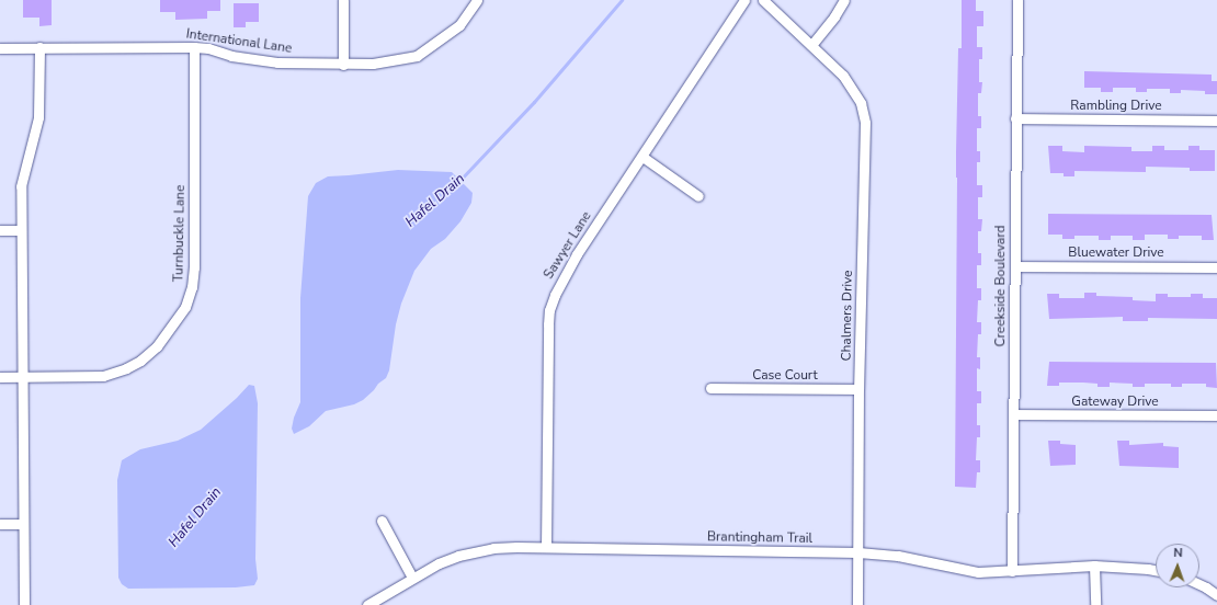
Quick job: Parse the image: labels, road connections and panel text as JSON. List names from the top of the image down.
{
  "streets": {
    "street": [
      "International Lane",
      "Rambling Drive",
      "Turnbuckle Lane",
      "Sawyer Lane",
      "Bluewater Drive",
      "Creekside Boulevard",
      "Chalmers Drive",
      "Case Court",
      "Gateway Drive",
      "Brantingham Trail"
    ]
  },
  "crossings": [
    ["International Lane", "Turnbuckle Lane"],
    ["Rambling Drive", "Creekside Boulevard"],
    ["Sawyer Lane", "Brantingham Trail"],
    ["Bluewater Drive", "Creekside Boulevard"],
    ["Creekside Boulevard", "Gateway Drive"],
    ["Creekside Boulevard", "Brantingham Trail"],
    ["Chalmers Drive", "Case Court"],
    ["Chalmers Drive", "Brantingham Trail"]
  ],
  "water": ["Hafel Drain"],
  "north": "top"
}
